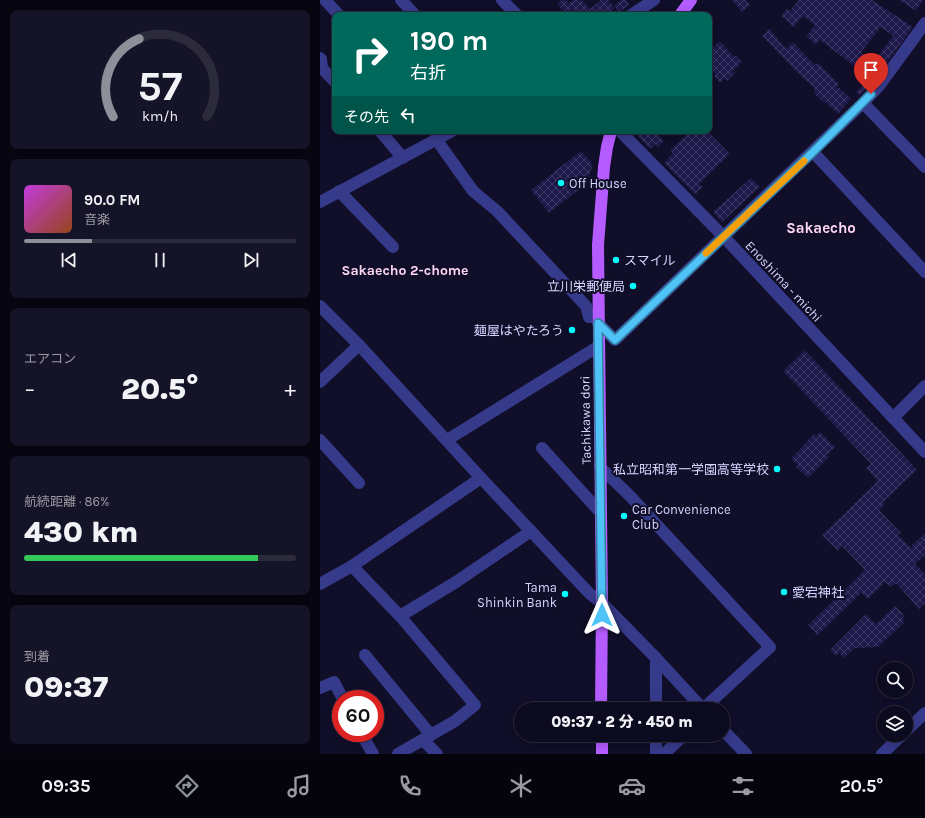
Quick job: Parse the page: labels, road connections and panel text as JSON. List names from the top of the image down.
{
  "streets": {
    "main road": ["Tachikawa dori"],
    "street": ["Enoshima - michi"]
  },
  "districts": ["Sakaecho", "Sakaecho 2-chome"],
  "places": [
    "Off House",
    "スマイル",
    "立川栄郵便局",
    "麺屋はやたろう",
    "私立昭和第一学園高等学校",
    "Car Convenience Club",
    "愛宕神社",
    "Tama Shinkin Bank"
  ],
  "page": {
    "turn": ["190 m", "右折"],
    "then": "その先",
    "song": ["90.0 FM", "音楽"],
    "tile": [
      "エアコン",
      ["航続距離 · 86%", "430 km"],
      ["到着", "09:37"]
    ],
    "heat": ["−", "20.5°", "+"],
    "limit": "60",
    "trip": "09:37 · 2 分 · 450 m",
    "tabs": ["09:35", "20.5°"],
    "gauge": ["57", "km/h"]
  }
}
